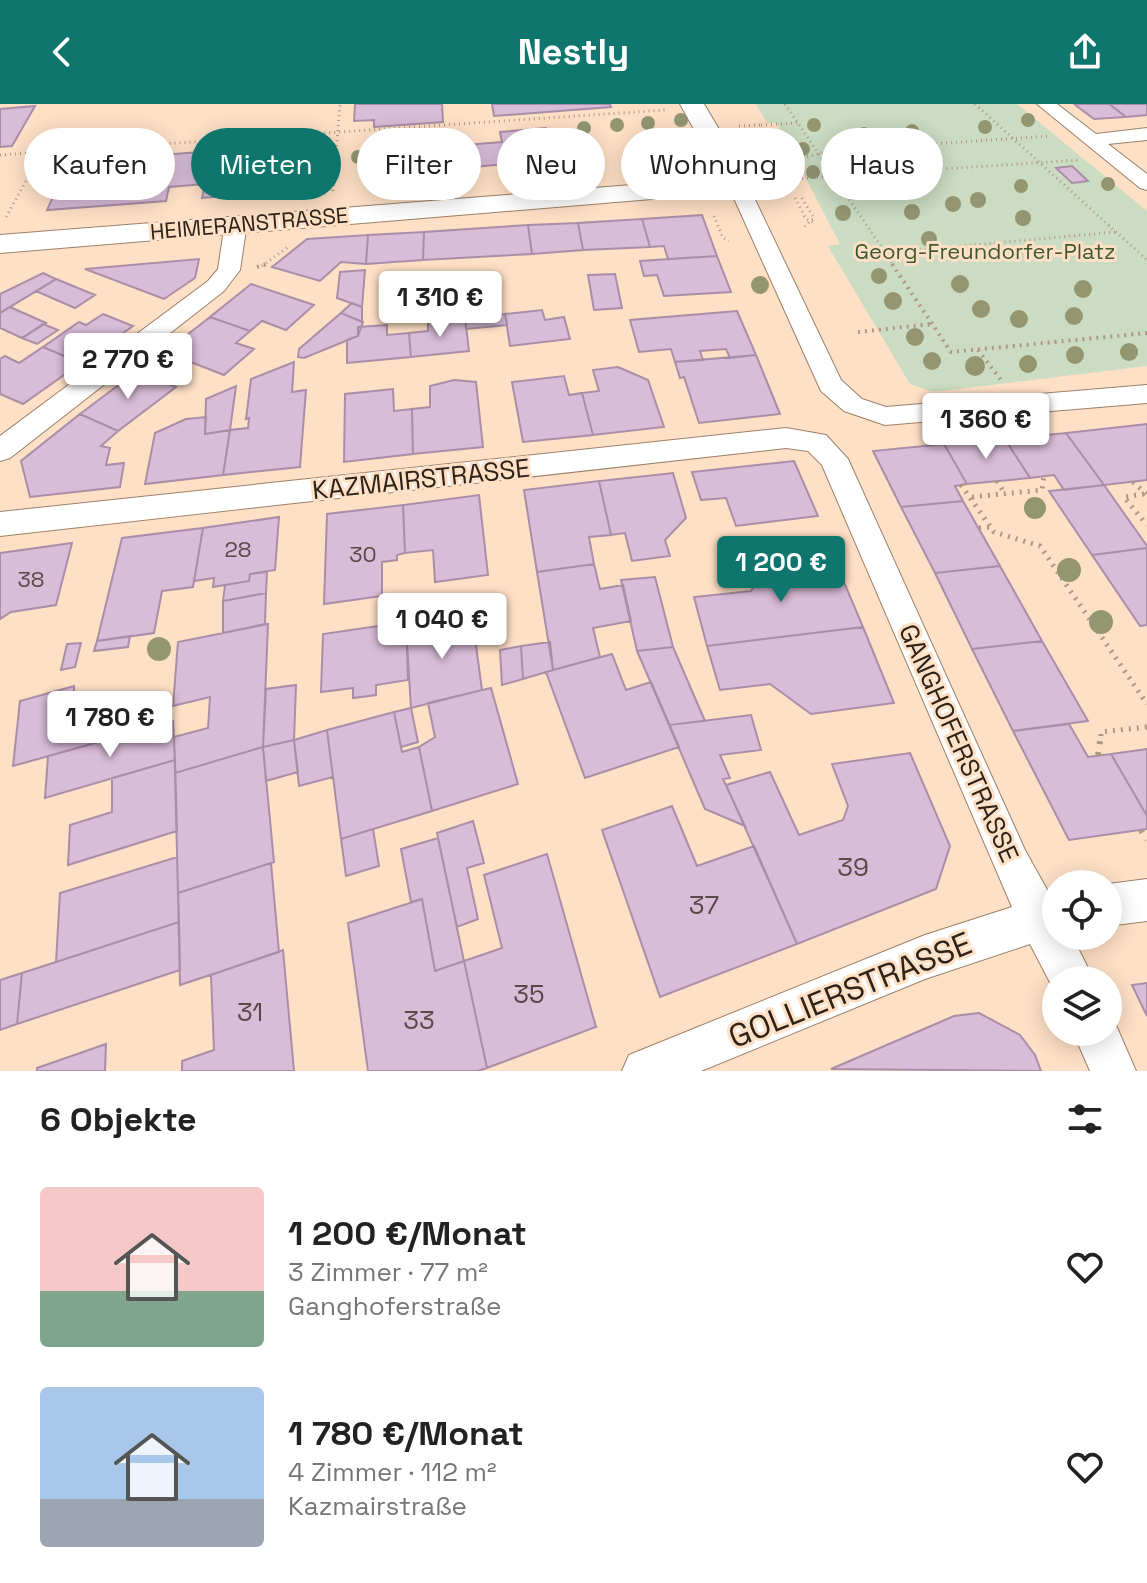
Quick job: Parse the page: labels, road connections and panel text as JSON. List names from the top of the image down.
{
  "streets": {
    "street": [
      "HEIMERANSTRASSE",
      "KAZMAIRSTRASSE",
      "GANGHOFERSTRASSE",
      "GOLLIERSTRASSE"
    ]
  },
  "crossings": [
    ["KAZMAIRSTRASSE", "GANGHOFERSTRASSE"]
  ],
  "parks": ["Georg-Freundorfer-Platz"],
  "house_numbers": [
    "28",
    "30",
    "38",
    "39",
    "37",
    "35",
    "31",
    "33"
  ],
  "page": {
    "header": "Nestly",
    "chip": [
      "Kaufen",
      "Mieten",
      "Filter",
      "Neu",
      "Wohnung",
      "Haus"
    ],
    "price": [
      "1 310 €",
      "2 770 €",
      "1 360 €",
      "1 200 €",
      "1 040 €",
      "1 780 €"
    ],
    "heading": "6 Objekte",
    "list": [
      {
        "name": "1 200 €/Monat",
        "note": "3 Zimmer · 77 m² · Ganghoferstraße"
      },
      {
        "name": "1 780 €/Monat",
        "note": "4 Zimmer · 112 m² · Kazmairstraße"
      }
    ]
  }
}
